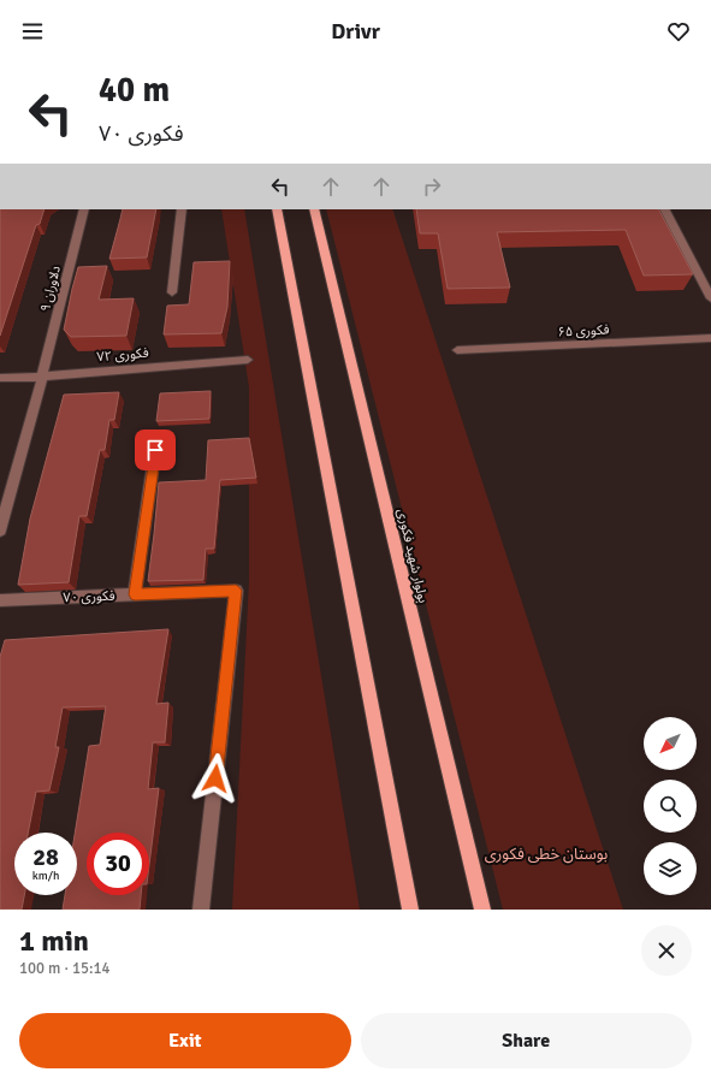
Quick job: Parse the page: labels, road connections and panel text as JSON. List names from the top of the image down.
{
  "streets": {
    "main road": ["بولوار شهید فکوری"],
    "street": [
      "دلاوران ۹",
      "فکوری ۶۵",
      "فکوری ۷۲",
      "فکوری ۷۰"
    ]
  },
  "crossings": [
    ["دلاوران ۹", "فکوری ۷۲"]
  ],
  "parks": ["بوستان خطی فکوری"],
  "north": "bottom left",
  "page": {
    "header": "Drivr",
    "turn": ["40 m", "فکوری ۷۰"],
    "speed": "28 km/h",
    "limit": "30",
    "heading": ["1 min", "100 m · 15:14"],
    "buttons": ["Exit", "Share"]
  }
}
